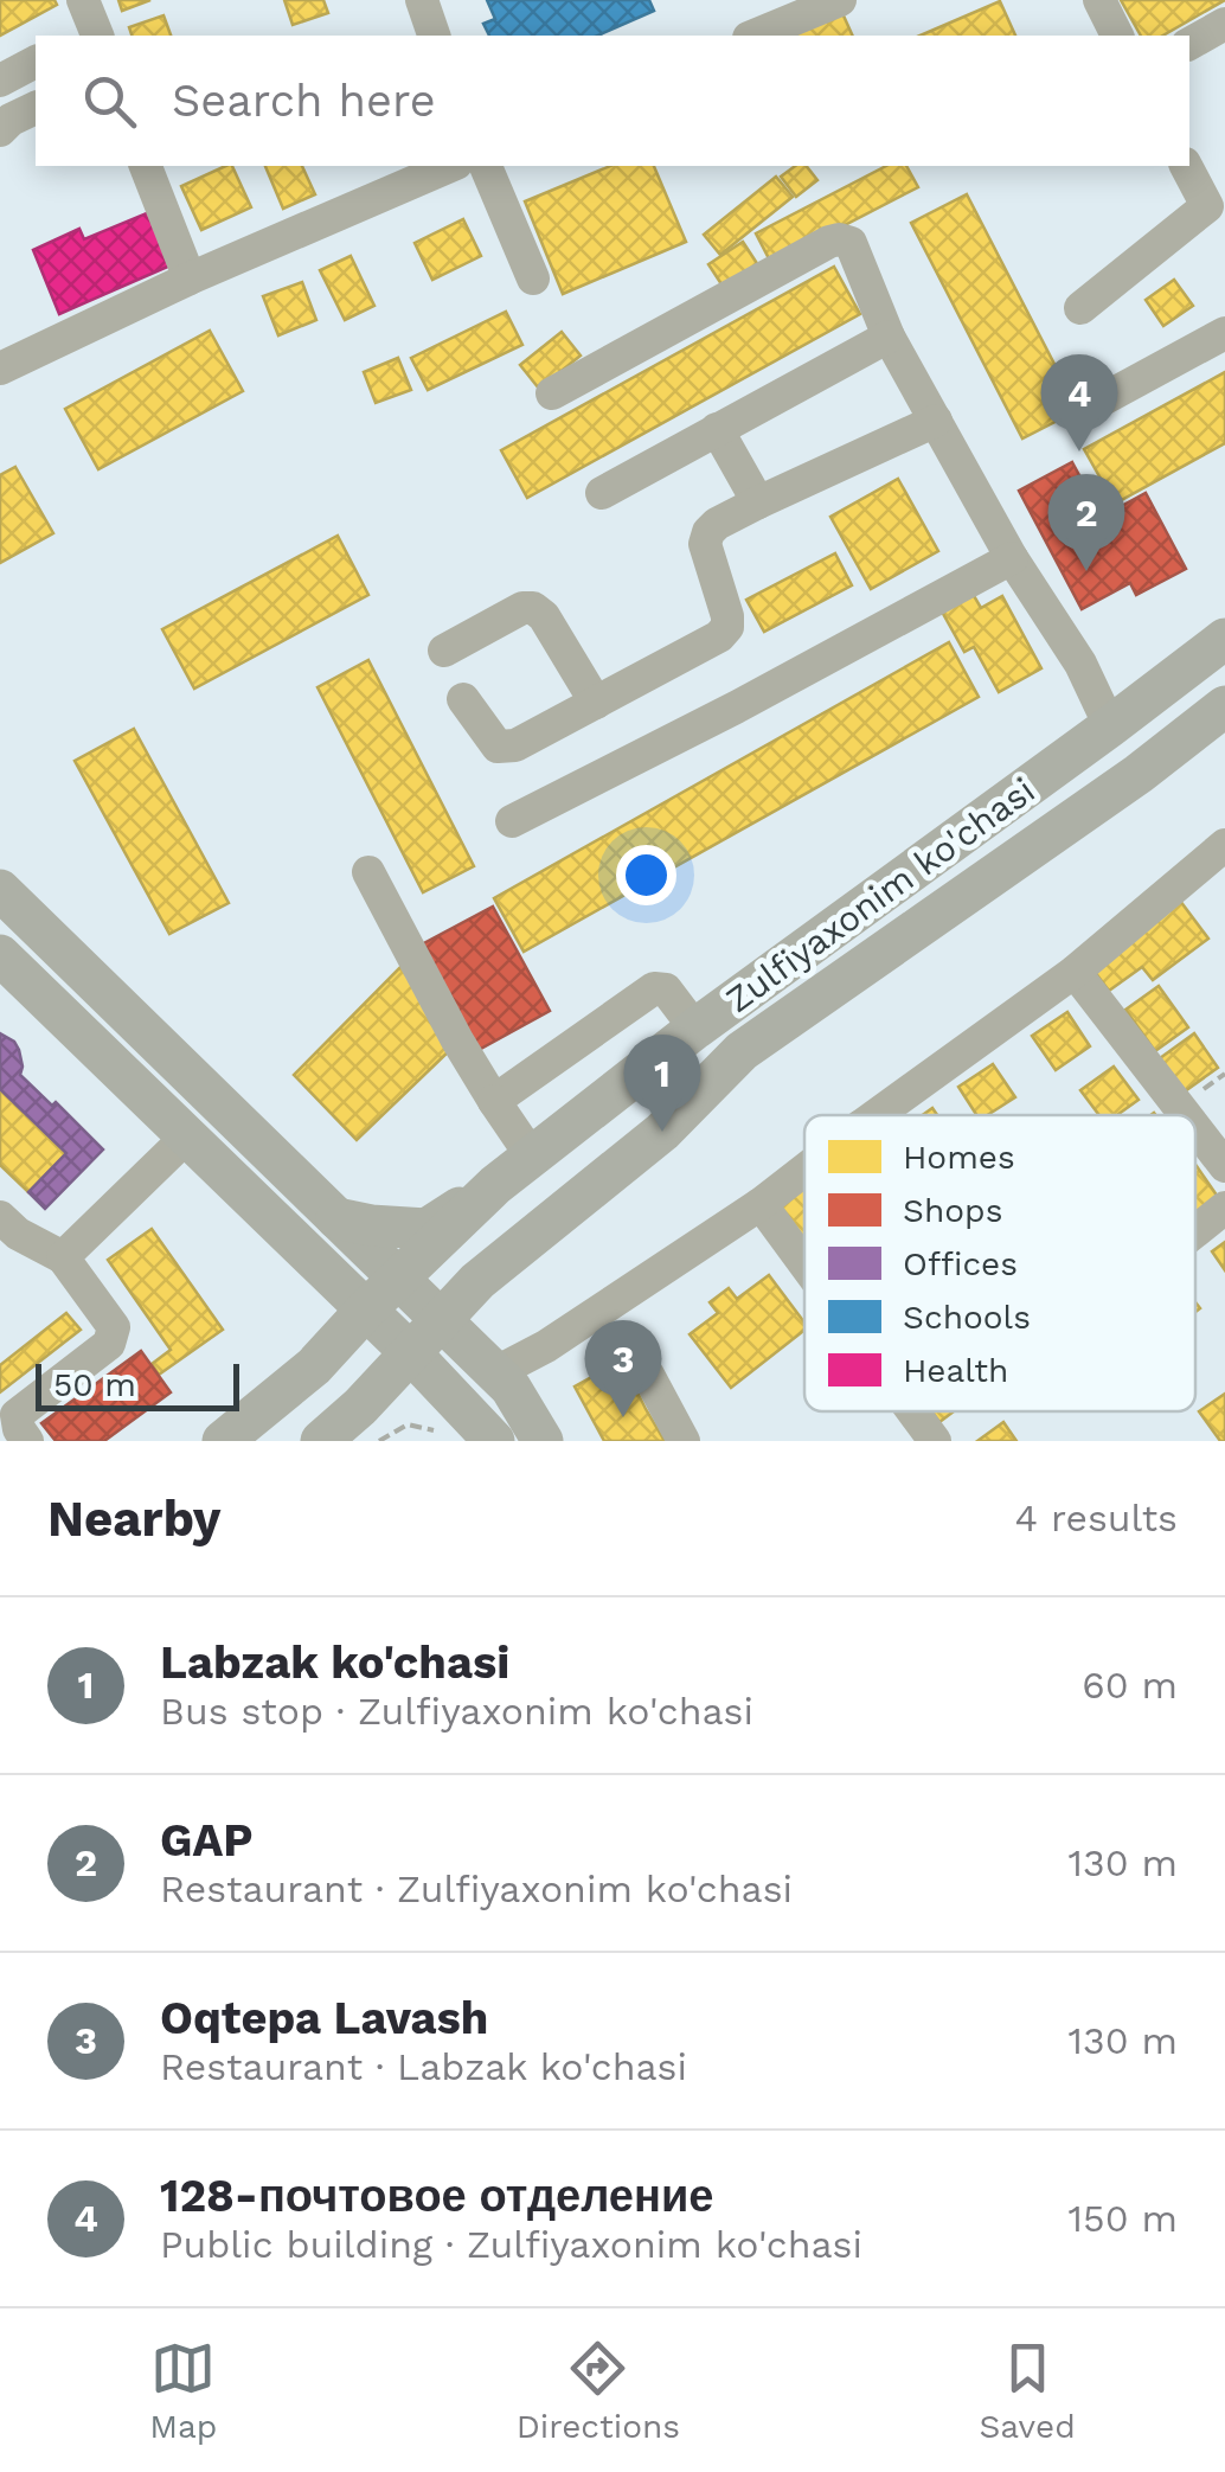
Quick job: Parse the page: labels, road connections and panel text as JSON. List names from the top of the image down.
{
  "streets": {
    "main road": ["Zulfiyaxonim ko'chasi"]
  },
  "legend": [
    "Homes",
    "Shops",
    "Offices",
    "Schools",
    "Health"
  ],
  "scale_bar": "50 m",
  "page": {
    "search": "Search here",
    "pins": [
      "4",
      "2",
      "1",
      "3"
    ],
    "scale": "50 m",
    "heading": ["Nearby", "4 results"],
    "list": [
      {
        "mark": "1",
        "name": "Labzak ko'chasi",
        "note": "Bus stop · Zulfiyaxonim ko'chasi",
        "value": "60 m"
      },
      {
        "mark": "2",
        "name": "GAP",
        "note": "Restaurant · Zulfiyaxonim ko'chasi",
        "value": "130 m"
      },
      {
        "mark": "3",
        "name": "Oqtepa Lavash",
        "note": "Restaurant · Labzak ko'chasi",
        "value": "130 m"
      },
      {
        "mark": "4",
        "name": "128-почтовое отделение",
        "note": "Public building · Zulfiyaxonim ko'chasi",
        "value": "150 m"
      }
    ],
    "nav": ["Map", "Directions", "Saved"]
  }
}
